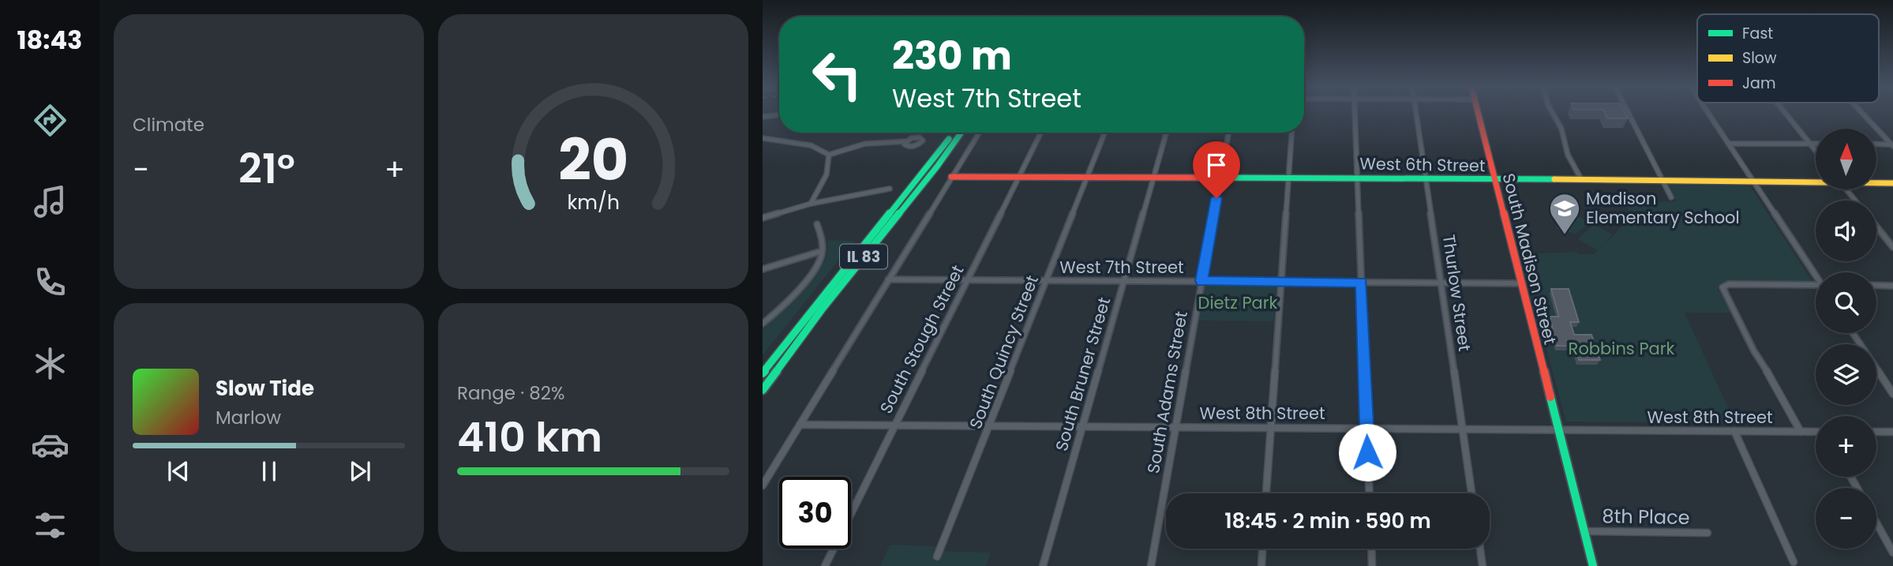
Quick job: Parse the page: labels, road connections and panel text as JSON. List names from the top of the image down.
{
  "streets": {
    "main road": ["West 6th Street", "IL 83", "South Madison Street"],
    "street": [
      "West 7th Street",
      "Thurlow Street",
      "South Stough Street",
      "South Quincy Street",
      "South Bruner Street",
      "South Adams Street",
      "West 8th Street",
      "8th Place"
    ]
  },
  "crossings": [
    ["West 6th Street", "South Madison Street"],
    ["West 6th Street", "Thurlow Street"],
    ["West 6th Street", "South Stough Street"],
    ["West 6th Street", "South Quincy Street"],
    ["West 6th Street", "South Bruner Street"],
    ["West 6th Street", "South Adams Street"],
    ["South Madison Street", "West 7th Street"],
    ["South Madison Street", "West 8th Street"],
    ["South Madison Street", "8th Place"],
    ["West 7th Street", "Thurlow Street"],
    ["West 7th Street", "South Stough Street"],
    ["West 7th Street", "South Quincy Street"],
    ["West 7th Street", "South Bruner Street"],
    ["West 7th Street", "South Adams Street"],
    ["Thurlow Street", "West 8th Street"],
    ["South Stough Street", "West 8th Street"],
    ["South Quincy Street", "West 8th Street"],
    ["South Bruner Street", "West 8th Street"],
    ["South Adams Street", "West 8th Street"]
  ],
  "parks": ["Dietz Park", "Robbins Park"],
  "places": {
    "school or university": ["Madison Elementary School"]
  },
  "legend": ["Fast", "Slow", "Jam"],
  "north": "top",
  "page": {
    "tabs": "18:43",
    "tile": [
      "Climate",
      ["Range · 82%", "410 km"]
    ],
    "turn": ["230 m", "West 7th Street"],
    "map_buttons": ["+", "−"],
    "heat": ["−", "21°", "+"],
    "song": ["Slow Tide", "Marlow"],
    "limit": "30",
    "trip": "18:45 · 2 min · 590 m",
    "gauge": ["20", "km/h"]
  }
}
